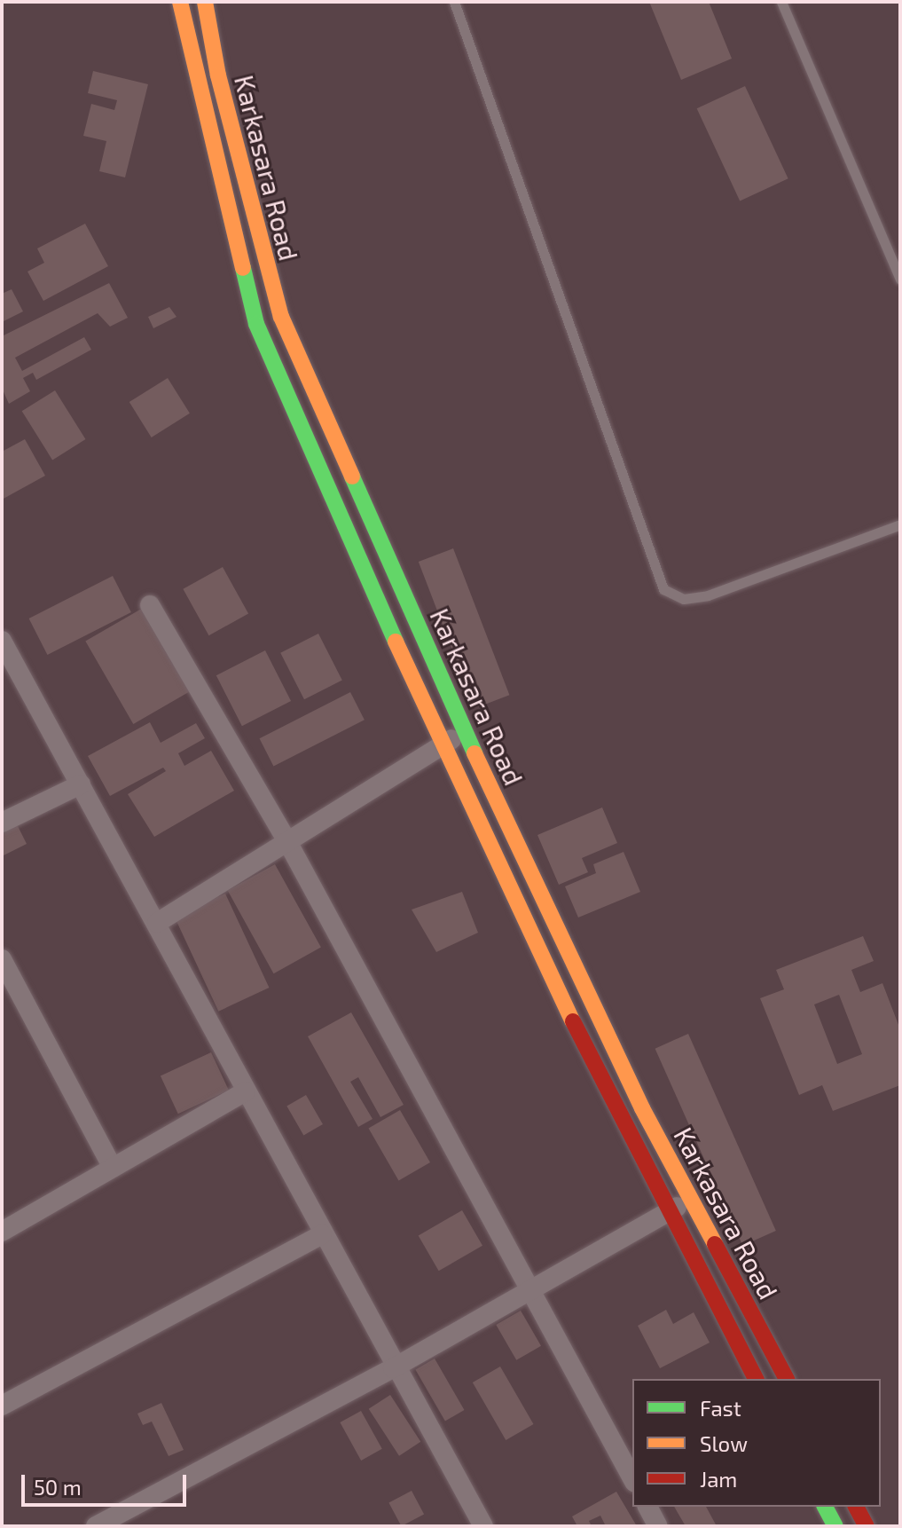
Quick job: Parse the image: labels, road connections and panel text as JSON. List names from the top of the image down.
{
  "streets": {
    "main road": ["Karkasara Road"]
  },
  "legend": ["Fast", "Slow", "Jam"],
  "scale_bar": "50 m"
}
